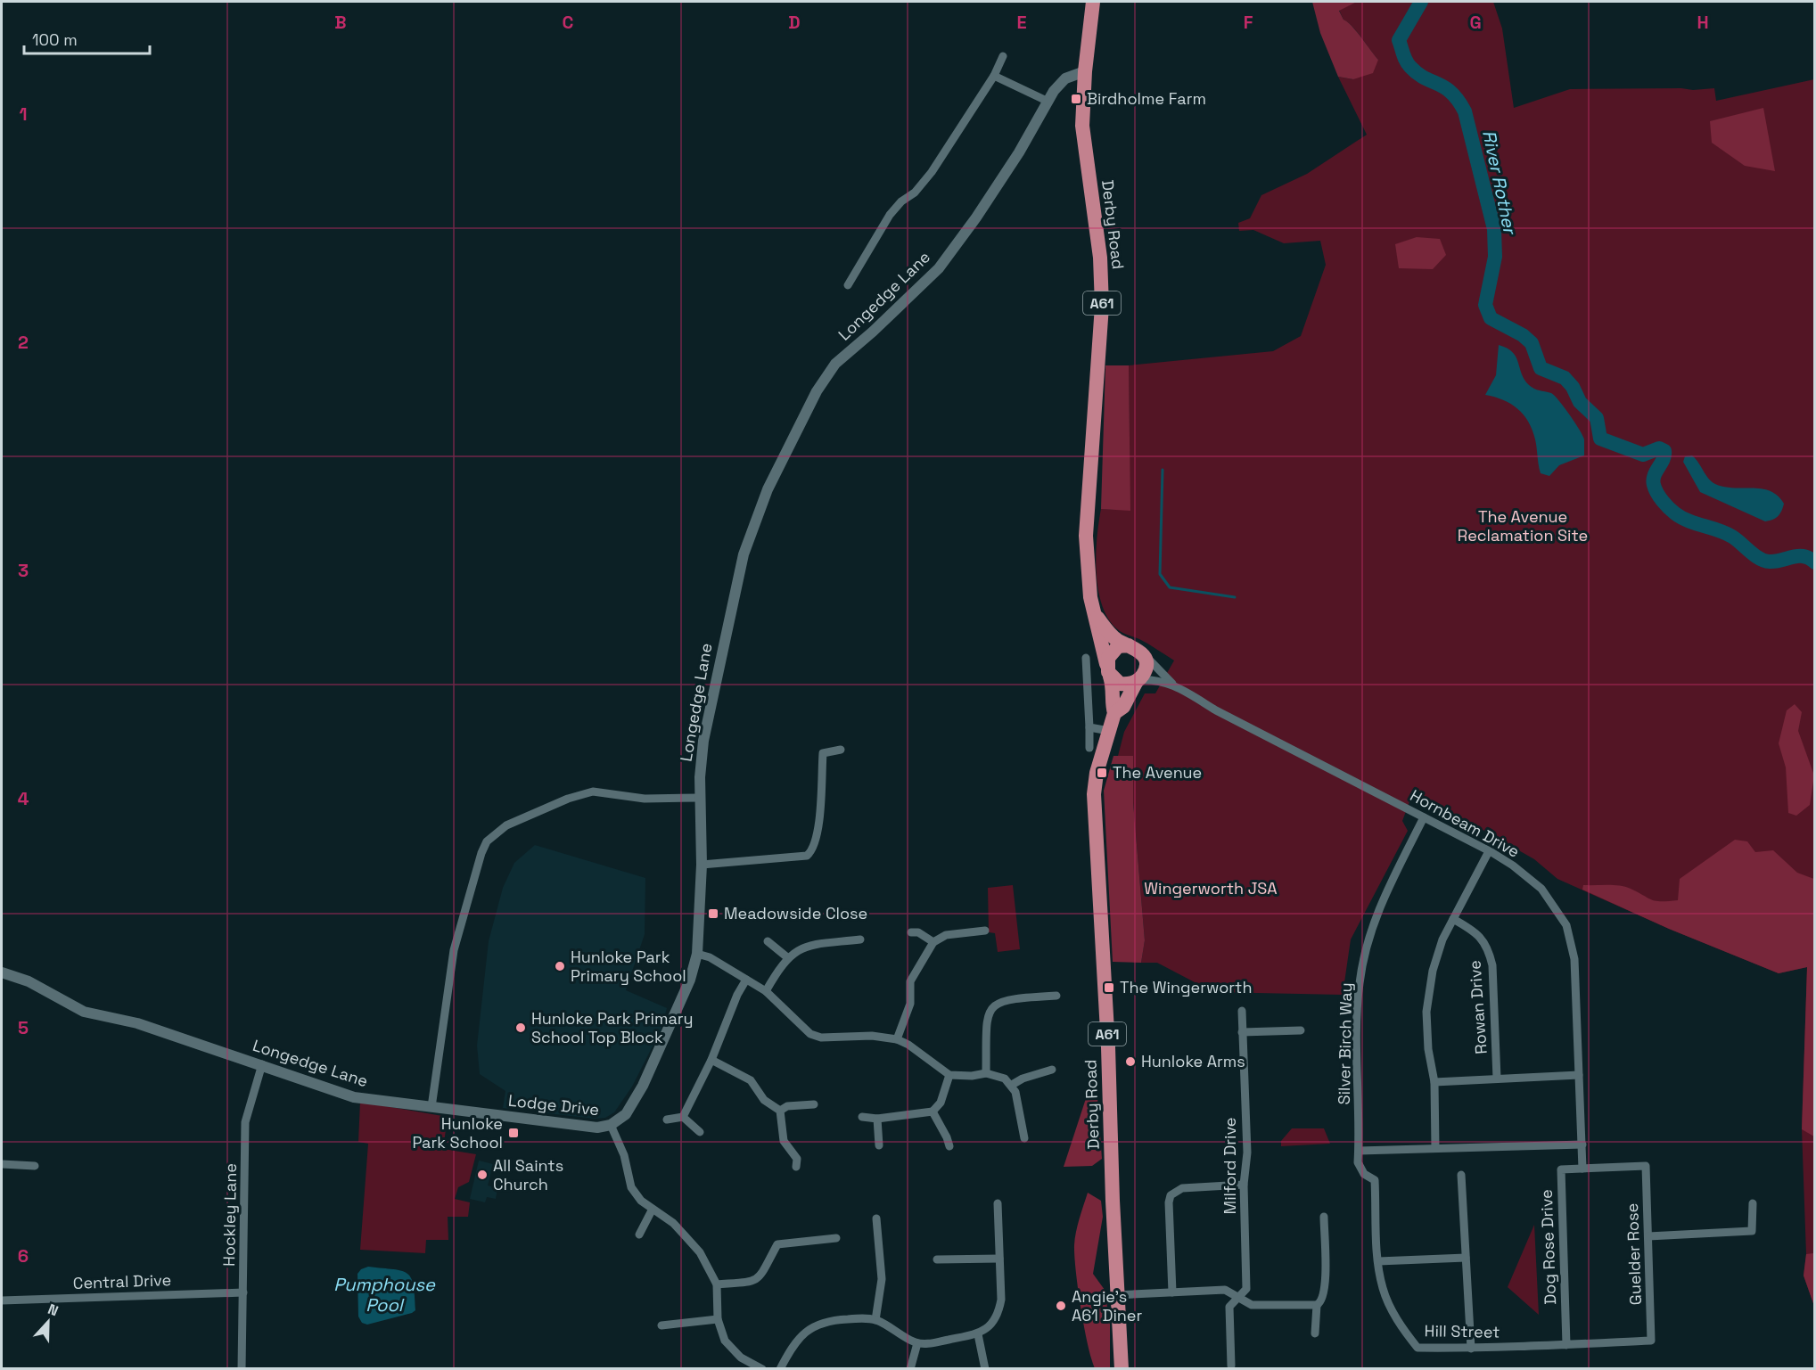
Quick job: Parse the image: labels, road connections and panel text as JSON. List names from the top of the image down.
{
  "streets": {
    "highway": ["Derby Road", "A61"],
    "street": [
      "Longedge Lane",
      "Hornbeam Drive",
      "Rowan Drive",
      "Silver Birch Way",
      "Lodge Drive",
      "Milford Drive",
      "Hockley Lane",
      "Dog Rose Drive",
      "Guelder Rose",
      "Central Drive",
      "Hill Street"
    ]
  },
  "crossings": [
    ["Derby Road", "Longedge Lane"],
    ["Derby Road", "Hornbeam Drive"],
    ["Longedge Lane", "Lodge Drive"],
    ["Longedge Lane", "Hockley Lane"],
    ["Hornbeam Drive", "Silver Birch Way"],
    ["Hornbeam Drive", "Dog Rose Drive"],
    ["Silver Birch Way", "Hill Street"],
    ["Hockley Lane", "Central Drive"],
    ["Dog Rose Drive", "Guelder Rose"],
    ["Dog Rose Drive", "Hill Street"],
    ["Guelder Rose", "Hill Street"]
  ],
  "water": ["River Rother", "Pumphouse Pool"],
  "parks": ["The Avenue Reclamation Site", "Wingerworth JSA"],
  "places": {
    "transit": [
      "Birdholme Farm",
      "The Avenue",
      "Meadowside Close",
      "The Wingerworth",
      "Hunloke Park School"
    ],
    "other": [
      "Hunloke Park Primary School",
      "Hunloke Park Primary School Top Block",
      "Hunloke Arms",
      "All Saints Church",
      "Angie's A61 Diner"
    ]
  },
  "scale_bar": "100 m",
  "north": "top",
  "grid": {
    "columns": [
      "B",
      "C",
      "D",
      "E",
      "F",
      "G",
      "H"
    ],
    "rows": [
      "1",
      "2",
      "3",
      "4",
      "5",
      "6"
    ]
  }
}
